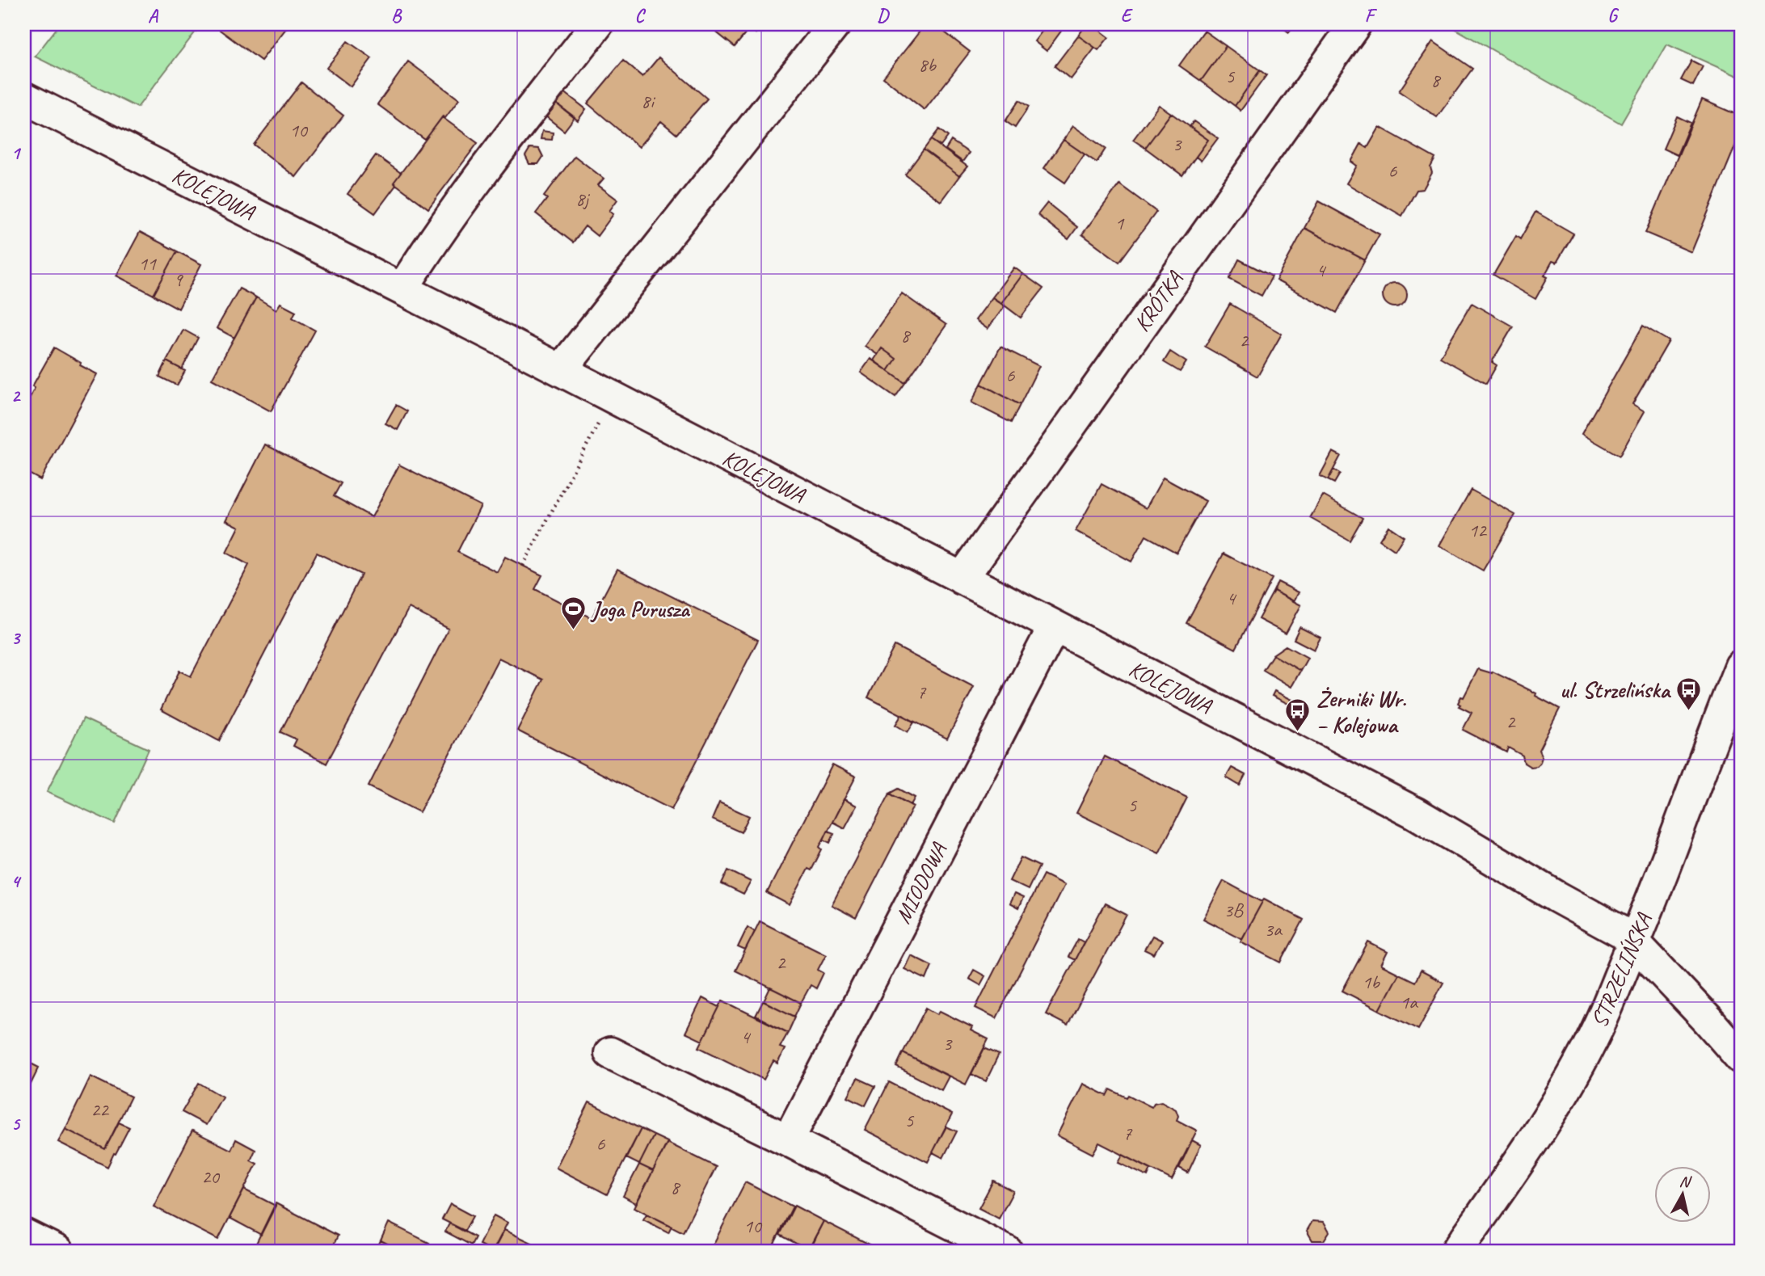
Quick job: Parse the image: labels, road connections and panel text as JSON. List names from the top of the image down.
{
  "streets": {
    "street": [
      "KOLEJOWA",
      "KRÓTKA",
      "MIODOWA",
      "STRZELIŃSKA"
    ]
  },
  "crossings": [
    ["KOLEJOWA", "KRÓTKA"],
    ["KOLEJOWA", "MIODOWA"],
    ["KOLEJOWA", "STRZELIŃSKA"]
  ],
  "places": {
    "sports": ["Joga Purusza"],
    "bus stop": ["ul. Strzelińska", "Żerniki Wr. – Kolejowa"]
  },
  "house_numbers": [
    "8b",
    "5",
    "8",
    "8i",
    "10",
    "3",
    "6",
    "8j",
    "1",
    "11",
    "4",
    "9",
    "8",
    "2",
    "6",
    "12",
    "4",
    "7",
    "2",
    "5",
    "3B",
    "3a",
    "2",
    "1b",
    "1a",
    "4",
    "3",
    "22",
    "5",
    "7",
    "6",
    "20",
    "8",
    "10"
  ],
  "north": "top",
  "grid": {
    "columns": [
      "A",
      "B",
      "C",
      "D",
      "E",
      "F",
      "G"
    ],
    "rows": [
      "1",
      "2",
      "3",
      "4",
      "5"
    ]
  }
}
